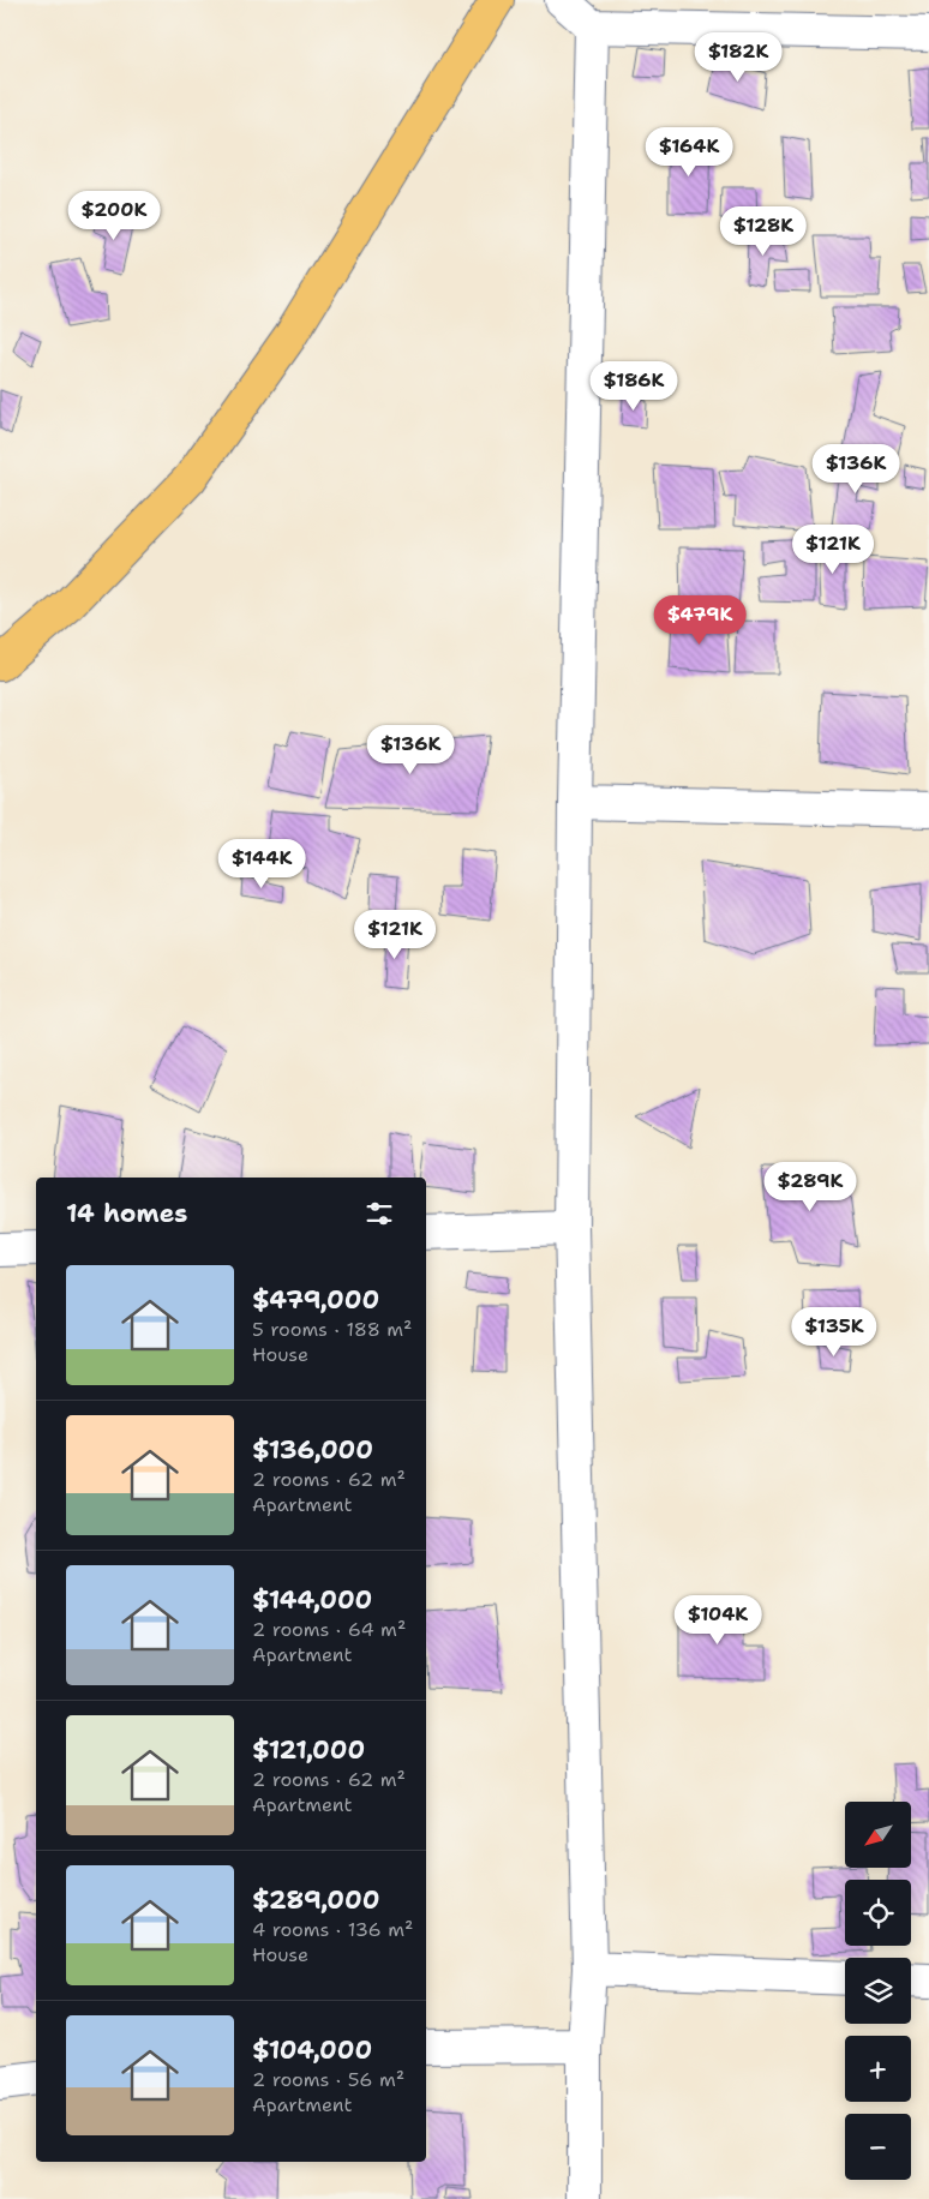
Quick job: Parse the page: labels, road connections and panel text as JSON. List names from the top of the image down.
{
  "north": "bottom left",
  "page": {
    "price": [
      "$182K",
      "$164K",
      "$200K",
      "$128K",
      "$186K",
      "$136K",
      "$121K",
      "$479K",
      "$136K",
      "$144K",
      "$121K",
      "$289K",
      "$135K",
      "$104K"
    ],
    "heading": "14 homes",
    "list": [
      {
        "name": "$479,000",
        "note": "5 rooms · 188 m² · House"
      },
      {
        "name": "$136,000",
        "note": "2 rooms · 62 m² · Apartment"
      },
      {
        "name": "$144,000",
        "note": "2 rooms · 64 m² · Apartment"
      },
      {
        "name": "$121,000",
        "note": "2 rooms · 62 m² · Apartment"
      },
      {
        "name": "$289,000",
        "note": "4 rooms · 136 m² · House"
      },
      {
        "name": "$104,000",
        "note": "2 rooms · 56 m² · Apartment"
      }
    ],
    "map_buttons": ["+", "−"]
  }
}
